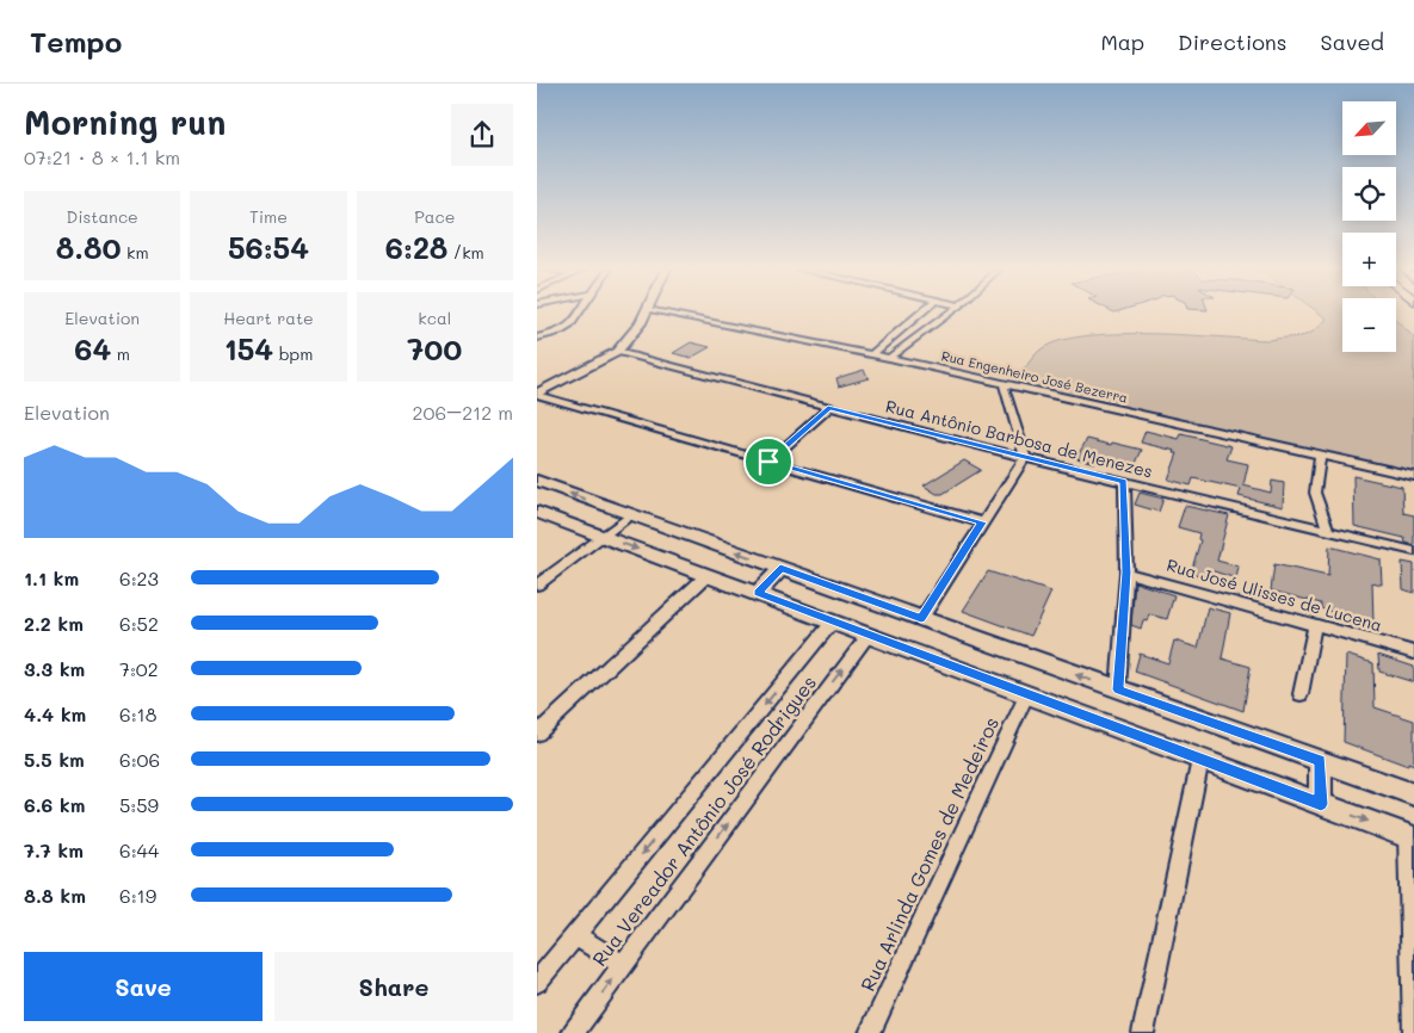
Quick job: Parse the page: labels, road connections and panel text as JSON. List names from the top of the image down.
{
  "streets": {
    "street": [
      "Rua Engenheiro José Bezerra",
      "Rua Antônio Barbosa de Menezes",
      "Rua José Ulisses de Lucena",
      "Rua Vereador Antônio José Rodrigues",
      "Rua Arlinda Gomes de Medeiros"
    ]
  },
  "north": "bottom left",
  "page": {
    "header": "Tempo",
    "nav": ["Map", "Directions", "Saved"],
    "heading": ["Morning run", "07:21 · 8 × 1.1 km"],
    "map_buttons": ["+", "−"],
    "stats": [
      ["Distance", "8.80 km"],
      ["Time", "56:54"],
      ["Pace", "6:28 /km"],
      ["Elevation", "64 m"],
      ["Heart rate", "154 bpm"],
      ["kcal", "700"]
    ],
    "chart": ["Elevation", "206–212 m"],
    "list": [
      {
        "name": "1.1 km",
        "note": "6:23"
      },
      {
        "name": "2.2 km",
        "note": "6:52"
      },
      {
        "name": "3.3 km",
        "note": "7:02"
      },
      {
        "name": "4.4 km",
        "note": "6:18"
      },
      {
        "name": "5.5 km",
        "note": "6:06"
      },
      {
        "name": "6.6 km",
        "note": "5:59"
      },
      {
        "name": "7.7 km",
        "note": "6:44"
      },
      {
        "name": "8.8 km",
        "note": "6:19"
      }
    ],
    "buttons": ["Save", "Share"]
  }
}
